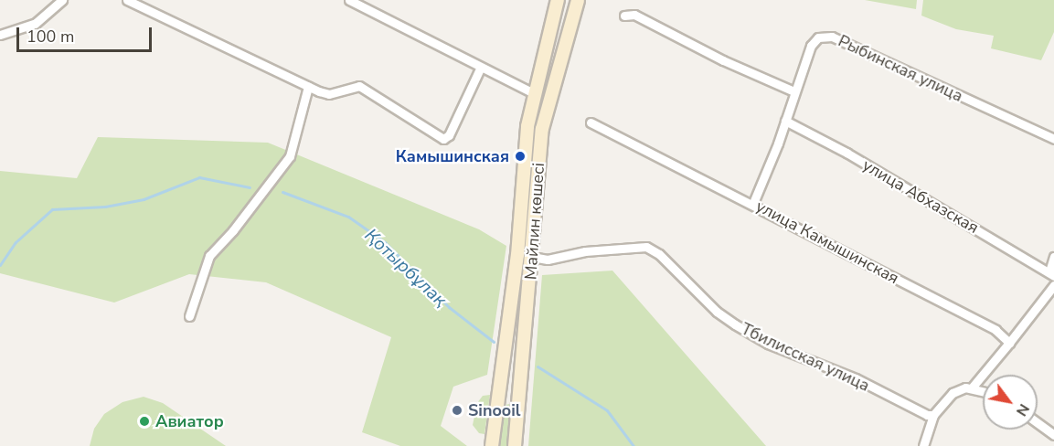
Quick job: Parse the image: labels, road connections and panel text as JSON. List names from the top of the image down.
{
  "streets": {
    "main road": ["Майлин көшесі"],
    "street": [
      "Рыбинская улица",
      "улица Абхазская",
      "улица Камышинская",
      "Тбилисская улица"
    ]
  },
  "crossings": [
    ["Рыбинская улица", "улица Абхазская"],
    ["Рыбинская улица", "улица Камышинская"],
    ["Майлин көшесі", "Тбилисская улица"]
  ],
  "water": ["Қотырбұлақ"],
  "places": ["Камышинская", "Sinooil", "Авиатор"],
  "scale_bar": "100 m",
  "north": "bottom right"
}
